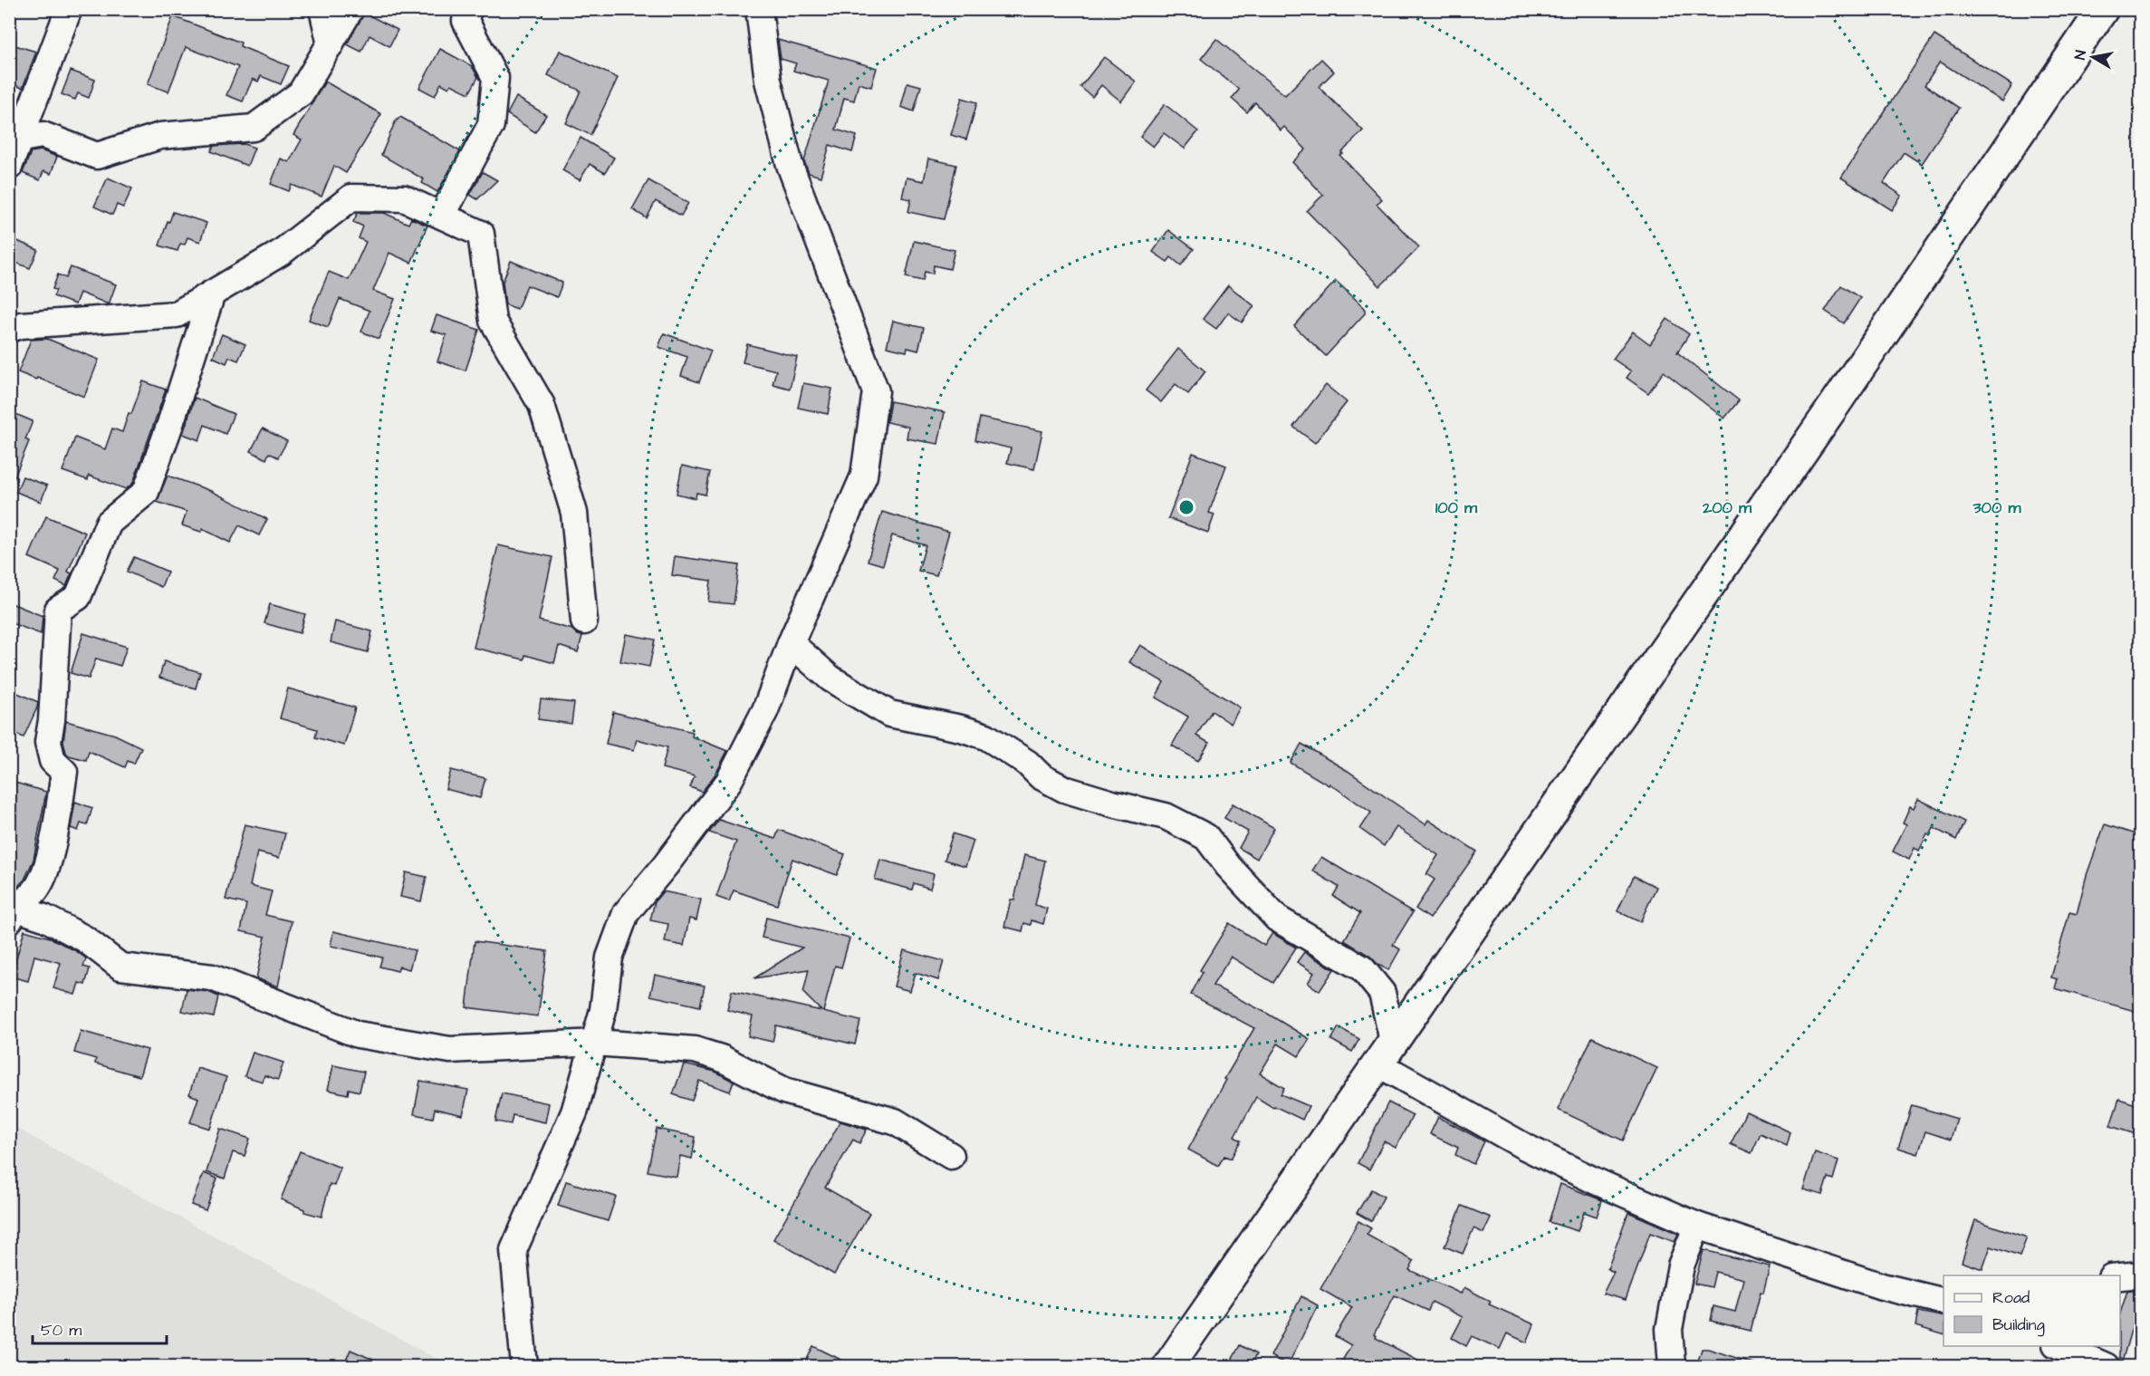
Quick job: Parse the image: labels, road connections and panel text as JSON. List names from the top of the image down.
{
  "legend": ["Road", "Building"],
  "scale_bar": "50 m",
  "north": "left",
  "rings": ["100 m", "200 m", "300 m"]
}
